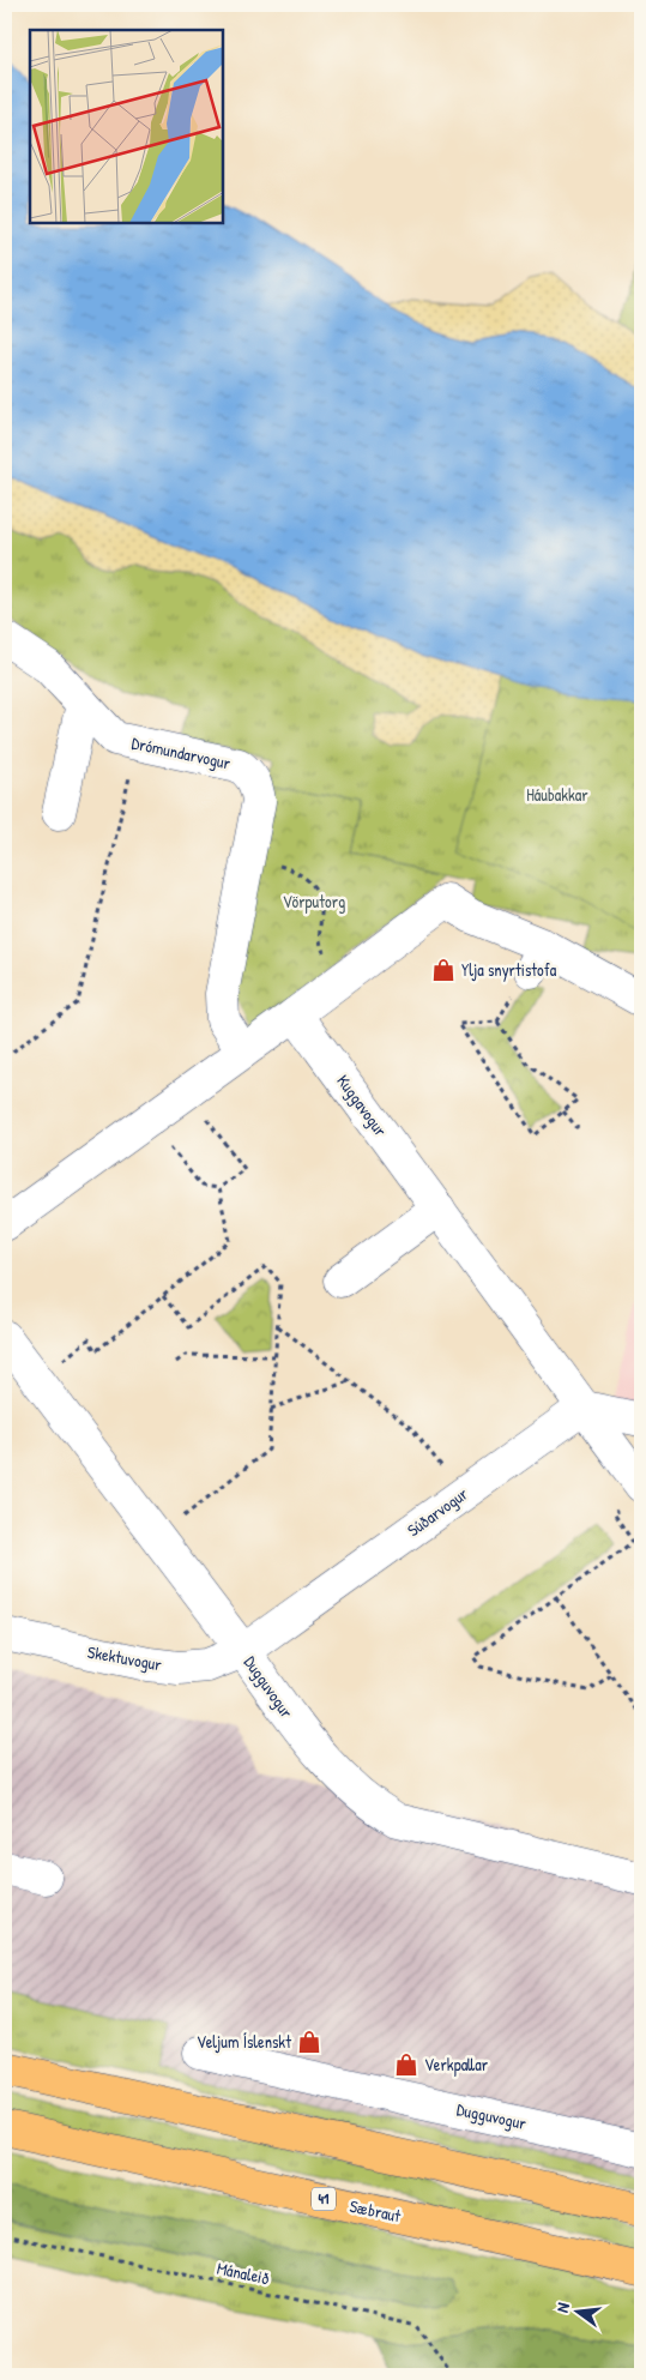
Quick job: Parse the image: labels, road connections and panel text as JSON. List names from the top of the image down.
{
  "streets": {
    "highway": ["41", "Sæbraut"],
    "street": [
      "Drómundarvogur",
      "Kuggavogur",
      "Súðarvogur",
      "Skektuvogur",
      "Dugguvogur"
    ],
    "path": ["Mánaleið"]
  },
  "crossings": [
    ["Kuggavogur", "Súðarvogur"],
    ["Súðarvogur", "Skektuvogur"],
    ["Súðarvogur", "Dugguvogur"],
    ["Skektuvogur", "Dugguvogur"]
  ],
  "parks": ["Háubakkar", "Vörputorg"],
  "places": {
    "shop": ["Ylja snyrtistofa", "Veljum Íslenskt", "Verkpallar"]
  },
  "north": "left"
}
